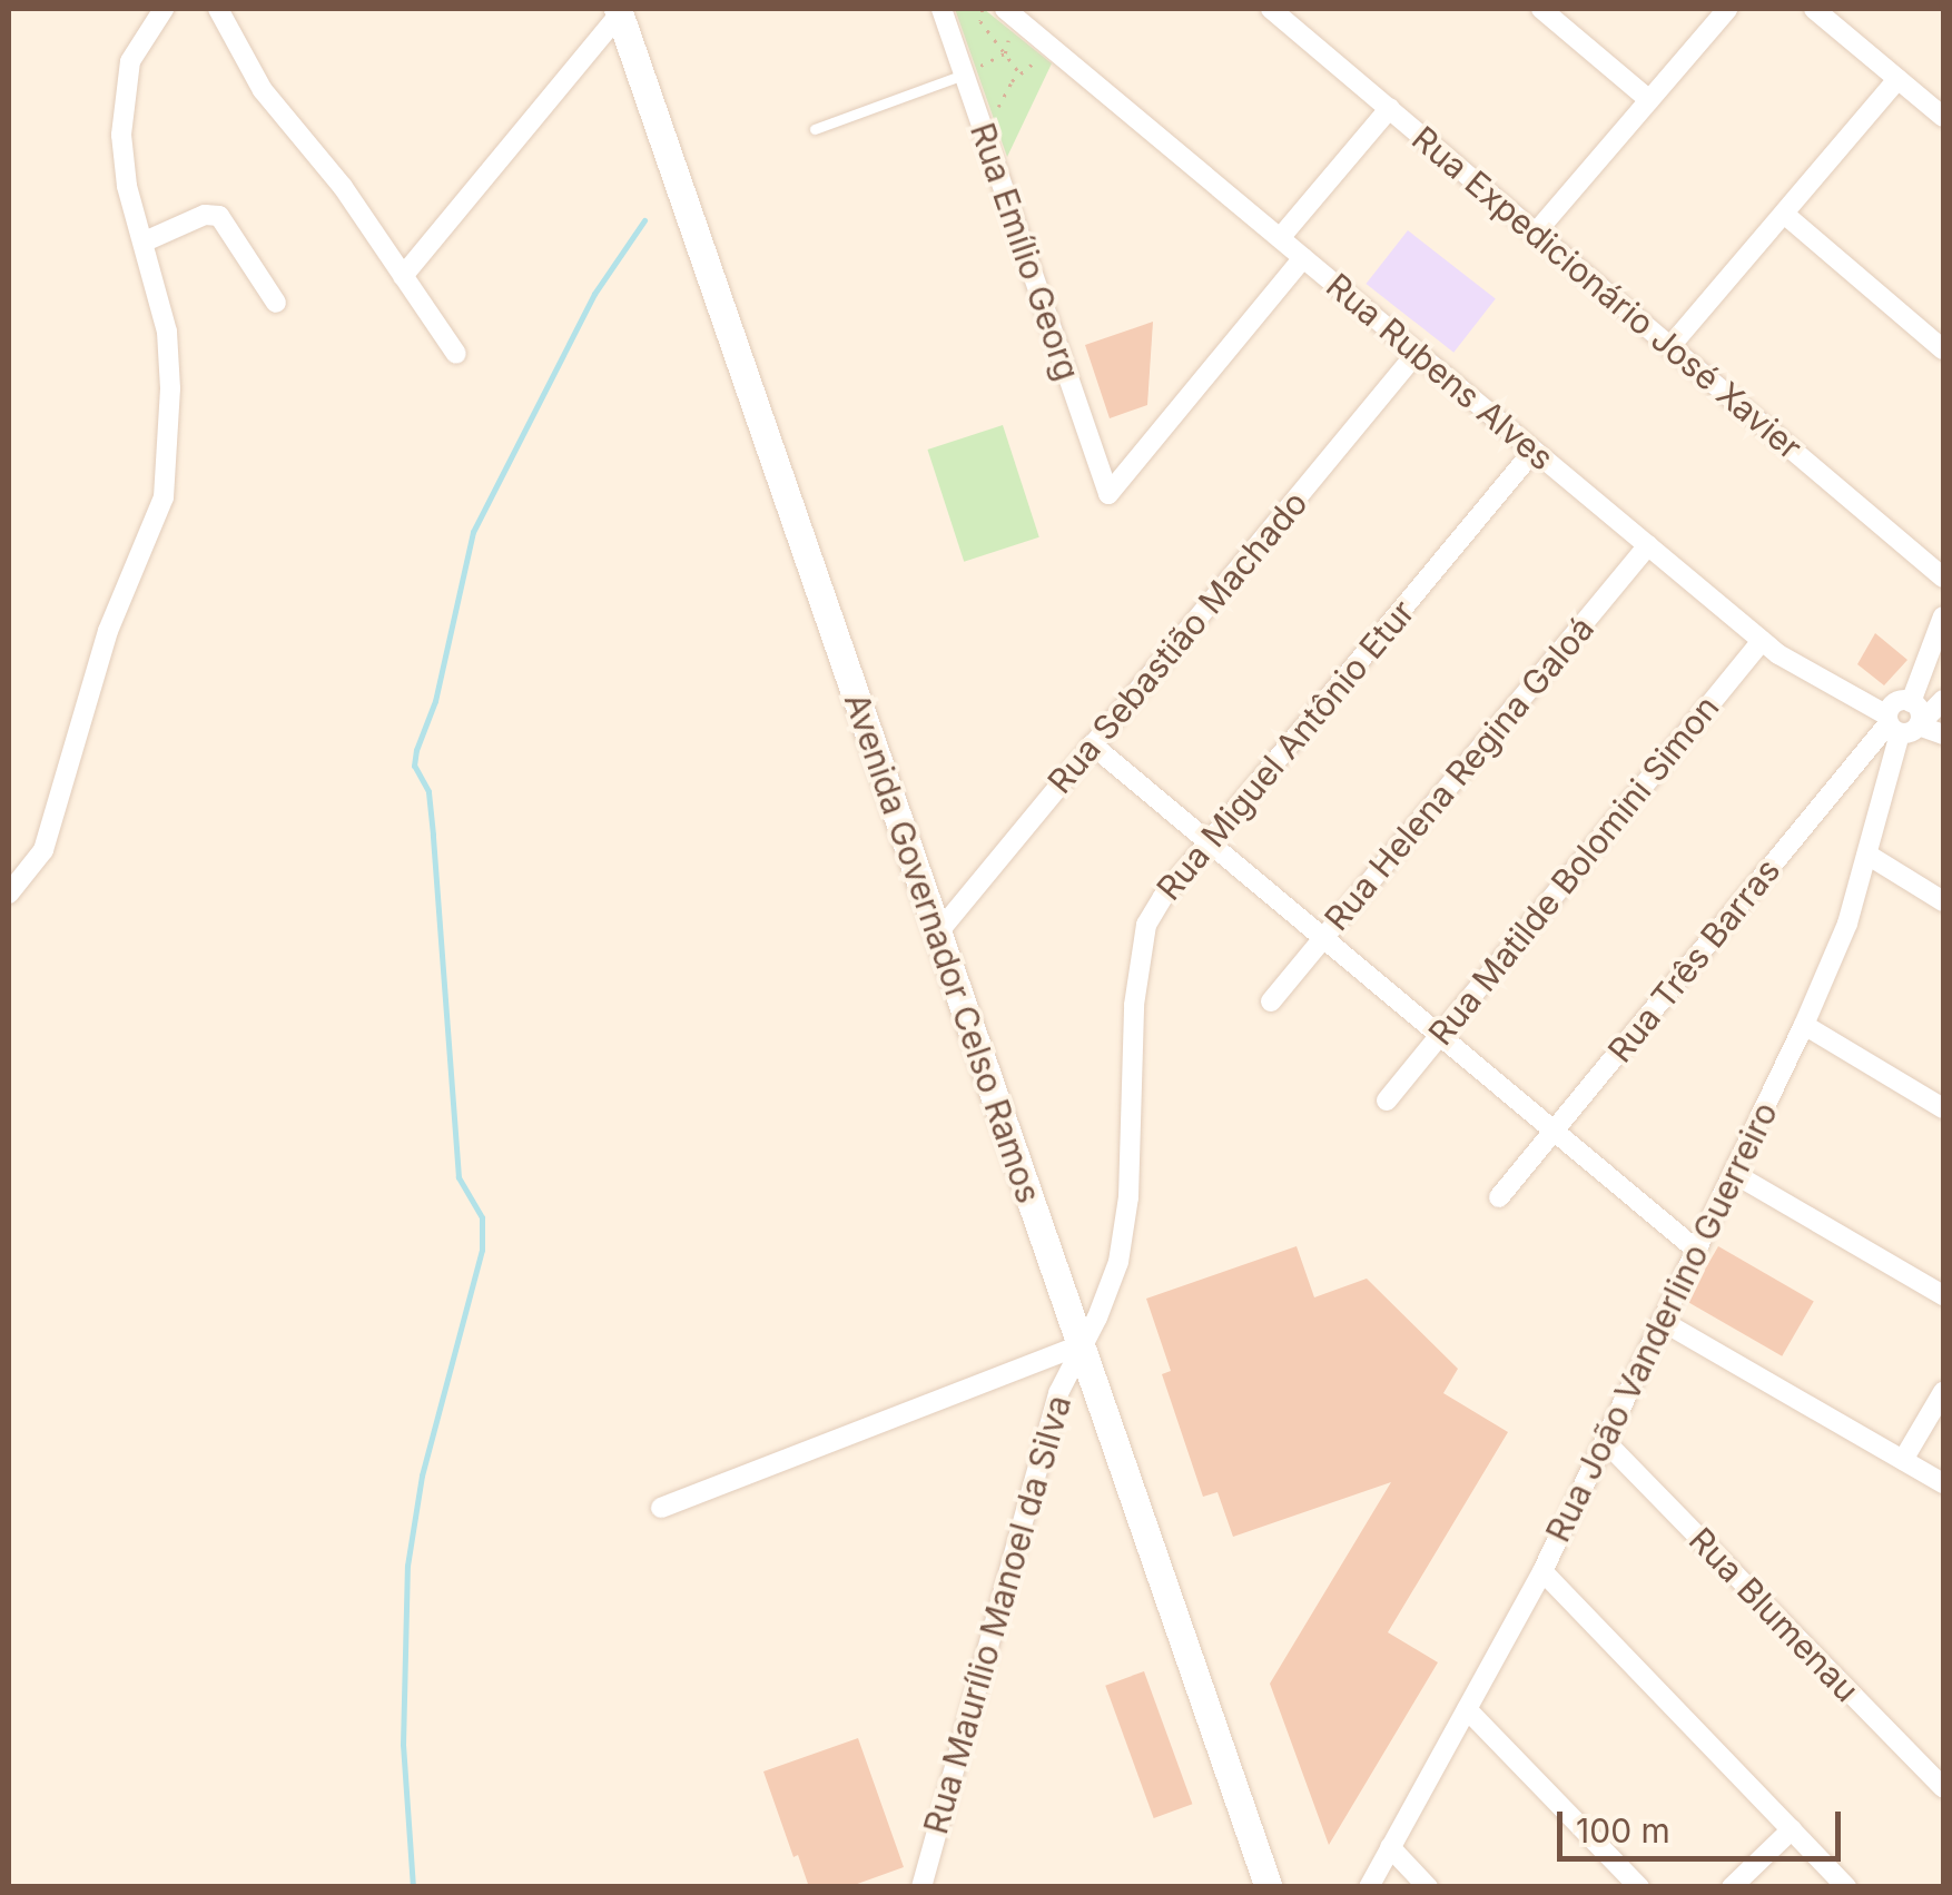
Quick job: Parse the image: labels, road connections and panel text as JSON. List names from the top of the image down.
{
  "streets": {
    "main road": ["Avenida Governador Celso Ramos"],
    "street": [
      "Rua Emílio Georg",
      "Rua Expedicionário José Xavier",
      "Rua Rubens Alves",
      "Rua Sebastião Machado",
      "Rua Miguel Antônio Etur",
      "Rua Helena Regina Galoá",
      "Rua Matilde Bolomini Simon",
      "Rua Três Barras",
      "Rua João Vanderlino Guerreiro",
      "Rua Maurílio Manoel da Silva",
      "Rua Blumenau"
    ]
  },
  "crossings": [
    ["Rua Emílio Georg", "Rua Rubens Alves"],
    ["Rua Rubens Alves", "Rua Sebastião Machado"],
    ["Rua Rubens Alves", "Rua Miguel Antônio Etur"],
    ["Rua Rubens Alves", "Rua Helena Regina Galoá"],
    ["Rua Rubens Alves", "Rua Matilde Bolomini Simon"],
    ["Rua Rubens Alves", "Rua Três Barras"],
    ["Rua Rubens Alves", "Rua João Vanderlino Guerreiro"],
    ["Rua Sebastião Machado", "Avenida Governador Celso Ramos"],
    ["Rua Miguel Antônio Etur", "Avenida Governador Celso Ramos"],
    ["Rua Miguel Antônio Etur", "Rua Maurílio Manoel da Silva"],
    ["Avenida Governador Celso Ramos", "Rua Maurílio Manoel da Silva"],
    ["Rua Três Barras", "Rua João Vanderlino Guerreiro"],
    ["Rua João Vanderlino Guerreiro", "Rua Blumenau"]
  ],
  "scale_bar": "100 m"
}
